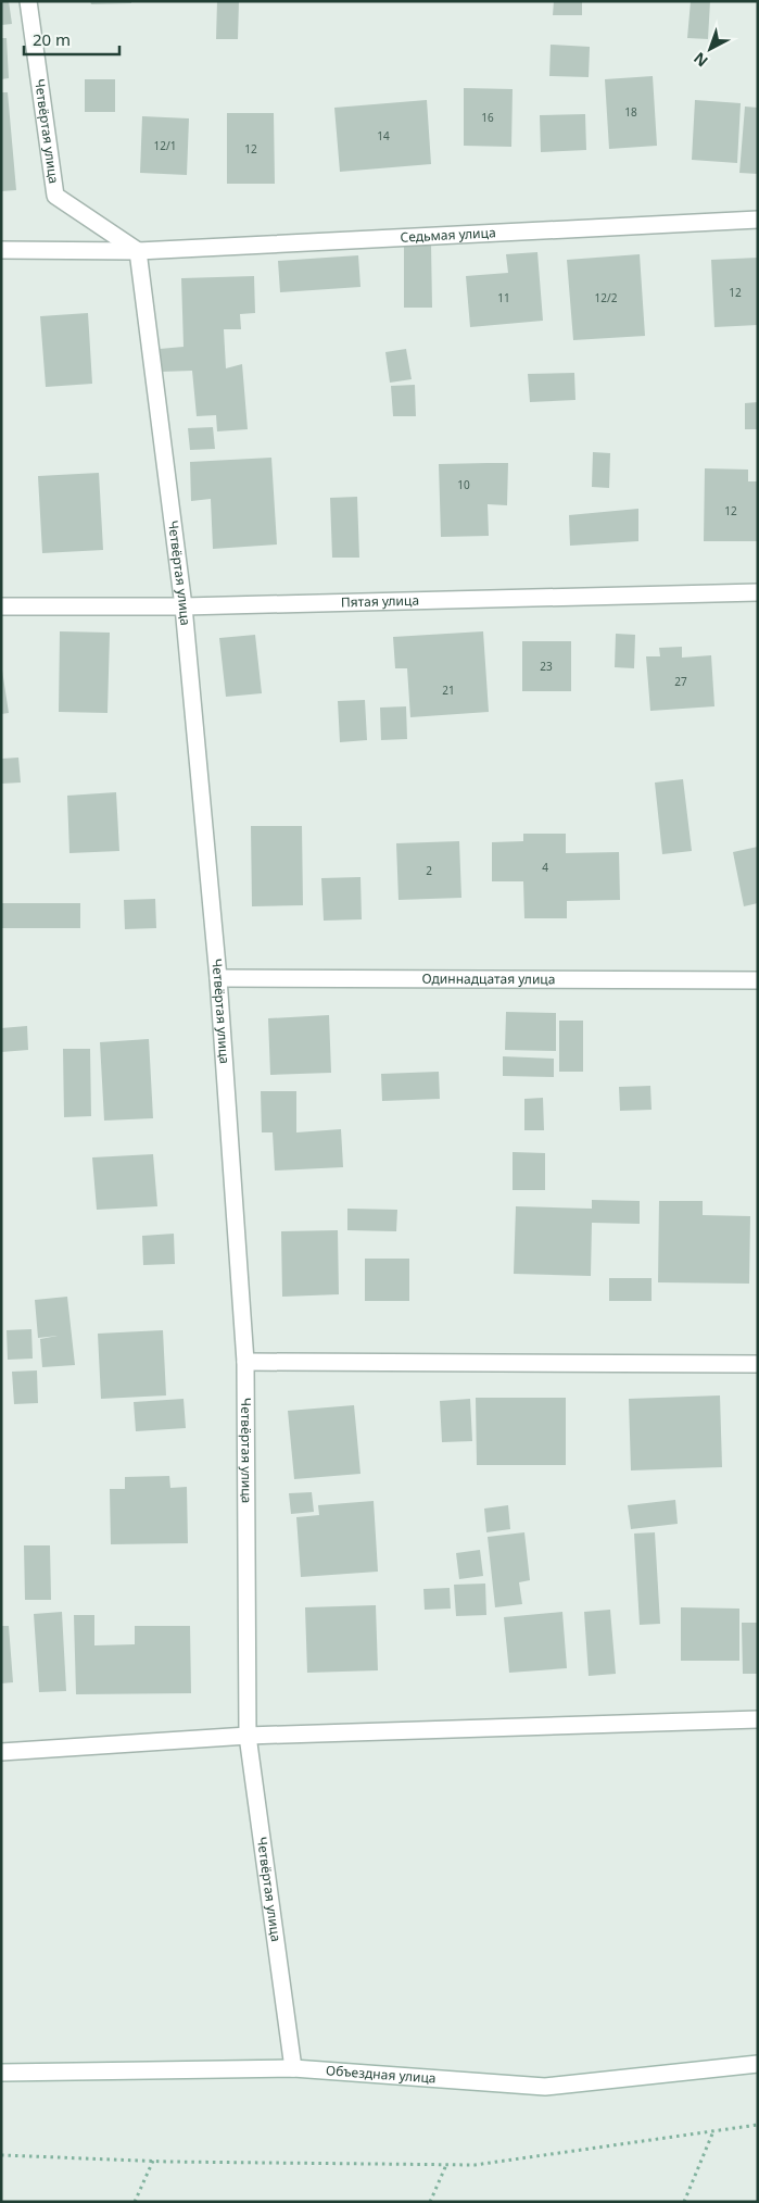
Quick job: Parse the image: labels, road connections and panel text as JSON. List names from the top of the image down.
{
  "streets": {
    "street": [
      "Четвёртая улица",
      "Седьмая улица",
      "Пятая улица",
      "Одиннадцатая улица",
      "Объездная улица"
    ]
  },
  "crossings": [
    ["Четвёртая улица", "Седьмая улица"],
    ["Четвёртая улица", "Пятая улица"],
    ["Четвёртая улица", "Одиннадцатая улица"],
    ["Четвёртая улица", "Объездная улица"]
  ],
  "house_numbers": [
    "18",
    "16",
    "14",
    "12/1",
    "12",
    "12",
    "11",
    "12/2",
    "10",
    "12",
    "23",
    "27",
    "21",
    "4",
    "2"
  ],
  "scale_bar": "20 m",
  "north": "bottom left"
}
